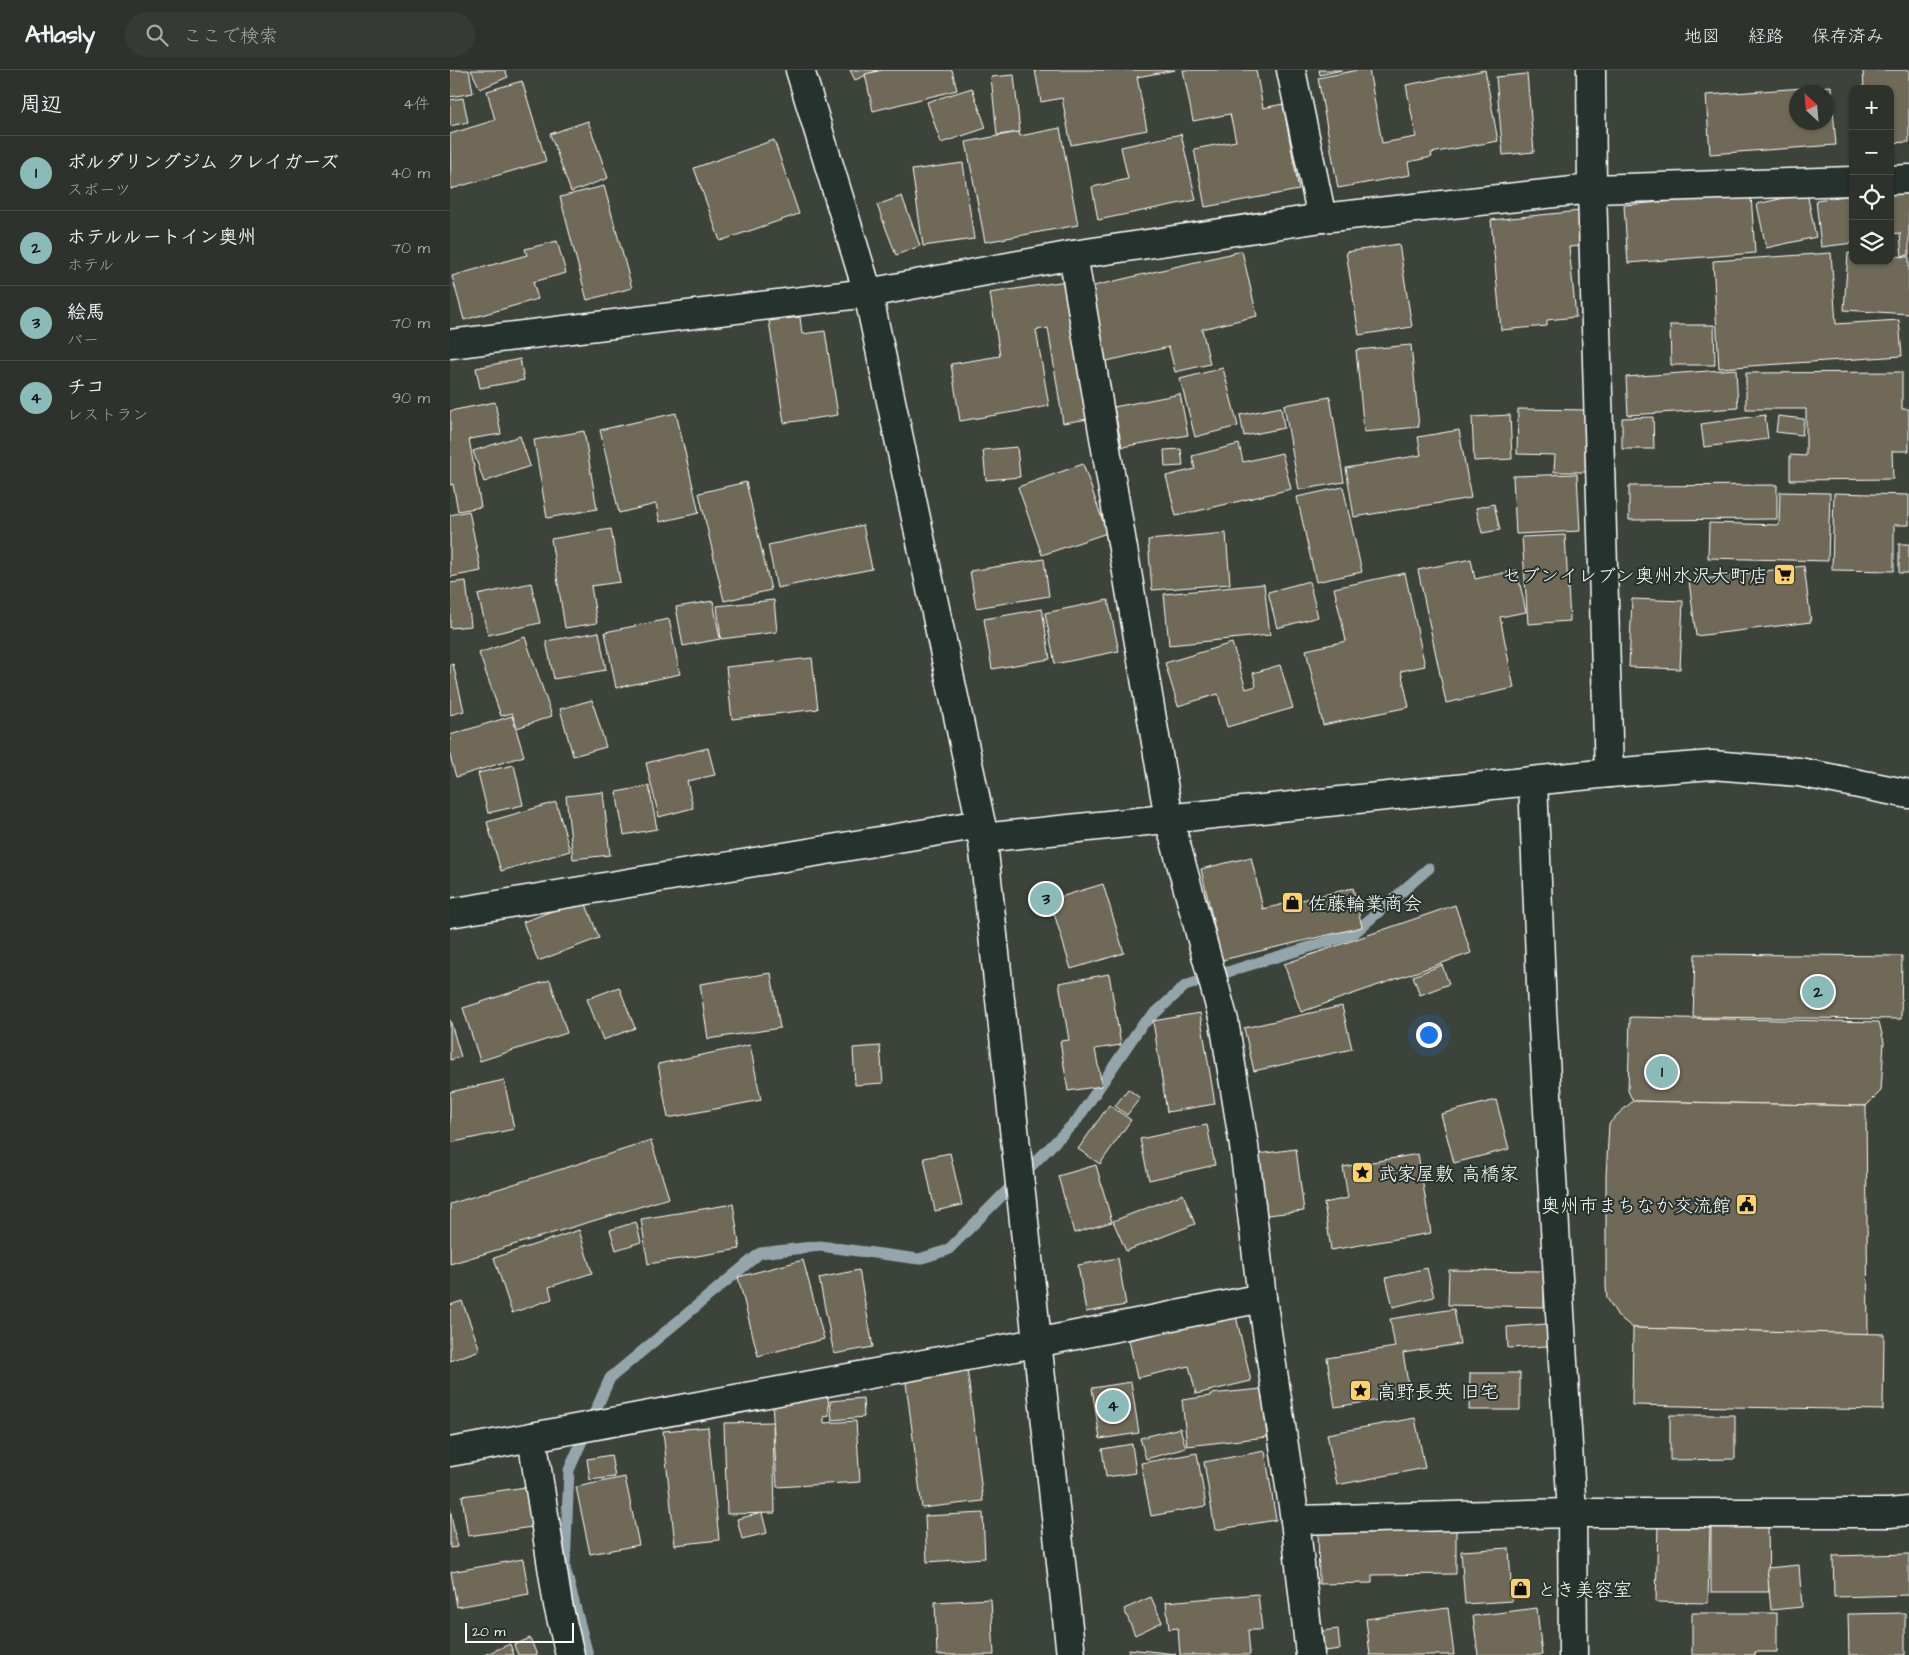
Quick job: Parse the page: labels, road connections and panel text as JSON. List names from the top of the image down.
{
  "places": {
    "supermarket": ["セブンイレブン奥州水沢大町店"],
    "shop": ["佐藤輪業商会", "とき美容室"],
    "place": ["武家屋敷 高橋家", "高野長英 旧宅"],
    "public building": ["奥州市まちなか交流館"]
  },
  "scale_bar": "20 m",
  "north": "top left",
  "page": {
    "header": "Atlasly",
    "search": "ここで検索",
    "nav": ["地図", "経路", "保存済み"],
    "heading": ["周辺", "4件"],
    "map_buttons": ["+", "−"],
    "list": [
      {
        "mark": "1",
        "name": "ボルダリングジム クレイガーズ",
        "note": "スポーツ",
        "value": "40 m"
      },
      {
        "mark": "2",
        "name": "ホテルルートイン奥州",
        "note": "ホテル",
        "value": "70 m"
      },
      {
        "mark": "3",
        "name": "絵馬",
        "note": "バー",
        "value": "70 m"
      },
      {
        "mark": "4",
        "name": "チコ",
        "note": "レストラン",
        "value": "90 m"
      }
    ],
    "pins": [
      "3",
      "2",
      "1",
      "4"
    ],
    "scale": "20 m"
  }
}
